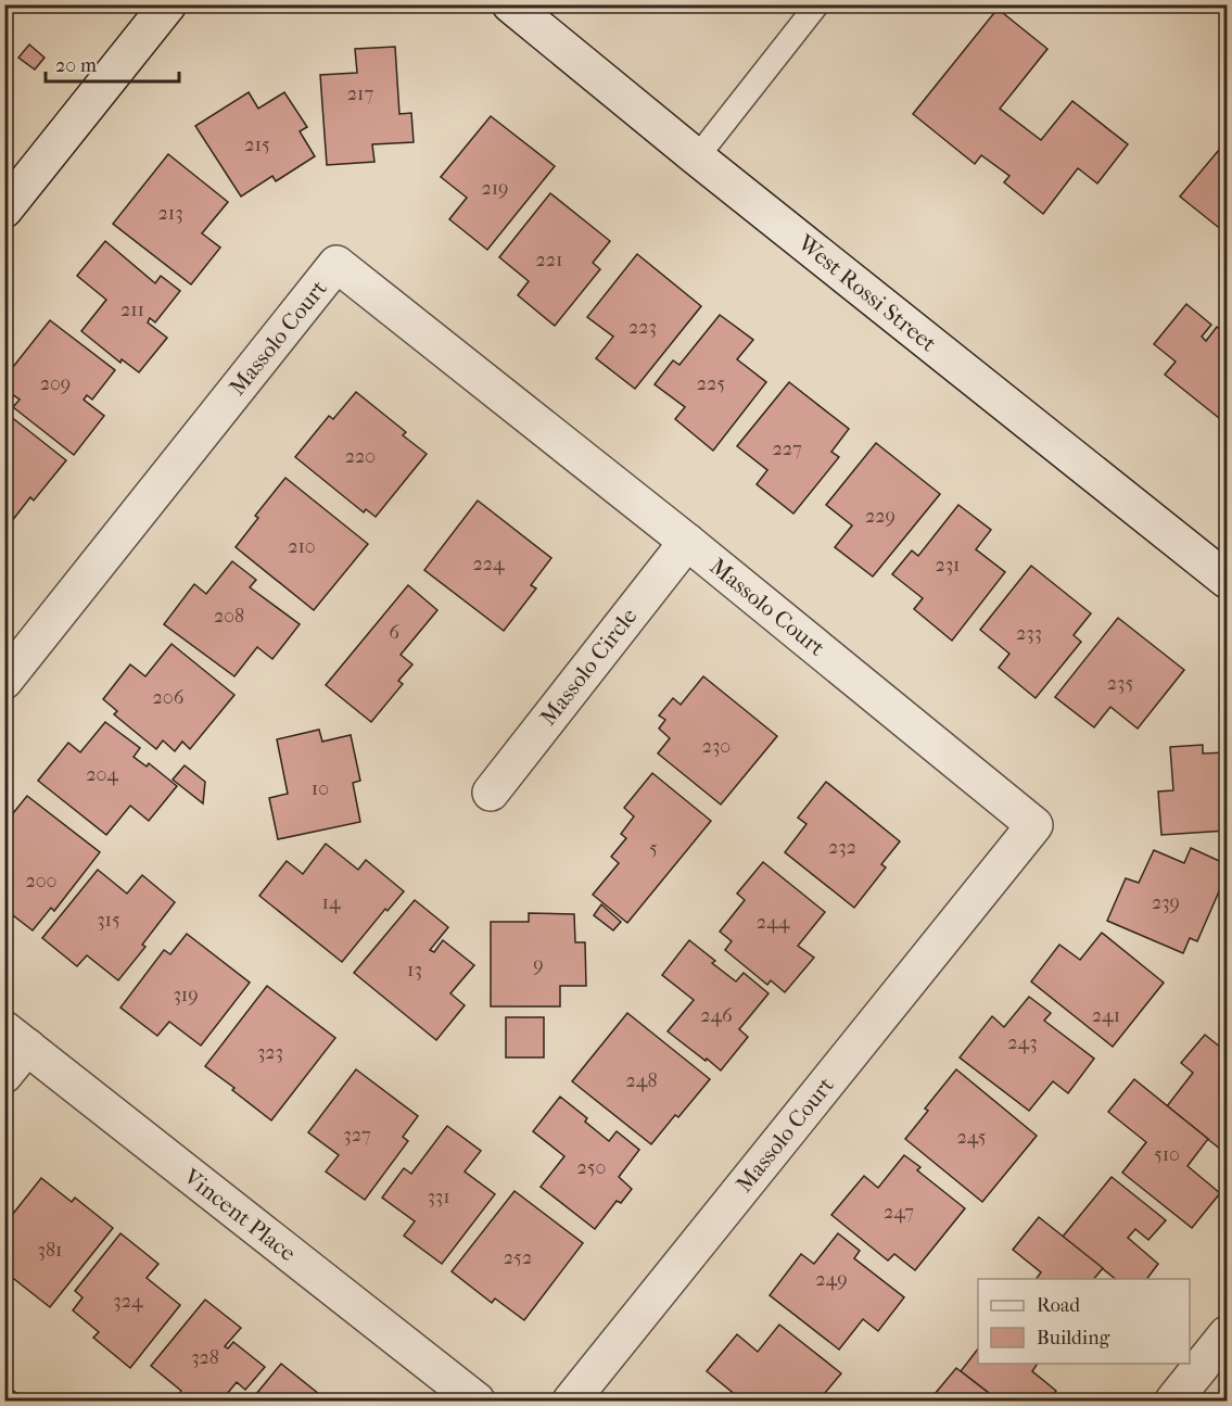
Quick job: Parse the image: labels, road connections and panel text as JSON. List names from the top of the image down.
{
  "streets": {
    "street": [
      "West Rossi Street",
      "Massolo Court",
      "Massolo Circle",
      "Vincent Place"
    ]
  },
  "crossings": [
    ["Massolo Court", "Massolo Circle"]
  ],
  "house_numbers": [
    "217",
    "215",
    "219",
    "213",
    "221",
    "211",
    "223",
    "209",
    "225",
    "227",
    "220",
    "229",
    "210",
    "224",
    "231",
    "208",
    "6",
    "233",
    "235",
    "206",
    "230",
    "204",
    "10",
    "232",
    "5",
    "200",
    "14",
    "239",
    "315",
    "244",
    "9",
    "13",
    "319",
    "246",
    "241",
    "243",
    "323",
    "248",
    "327",
    "245",
    "510",
    "250",
    "331",
    "247",
    "381",
    "252",
    "249",
    "324",
    "328"
  ],
  "legend": ["Road", "Building"],
  "scale_bar": "20 m"
}
